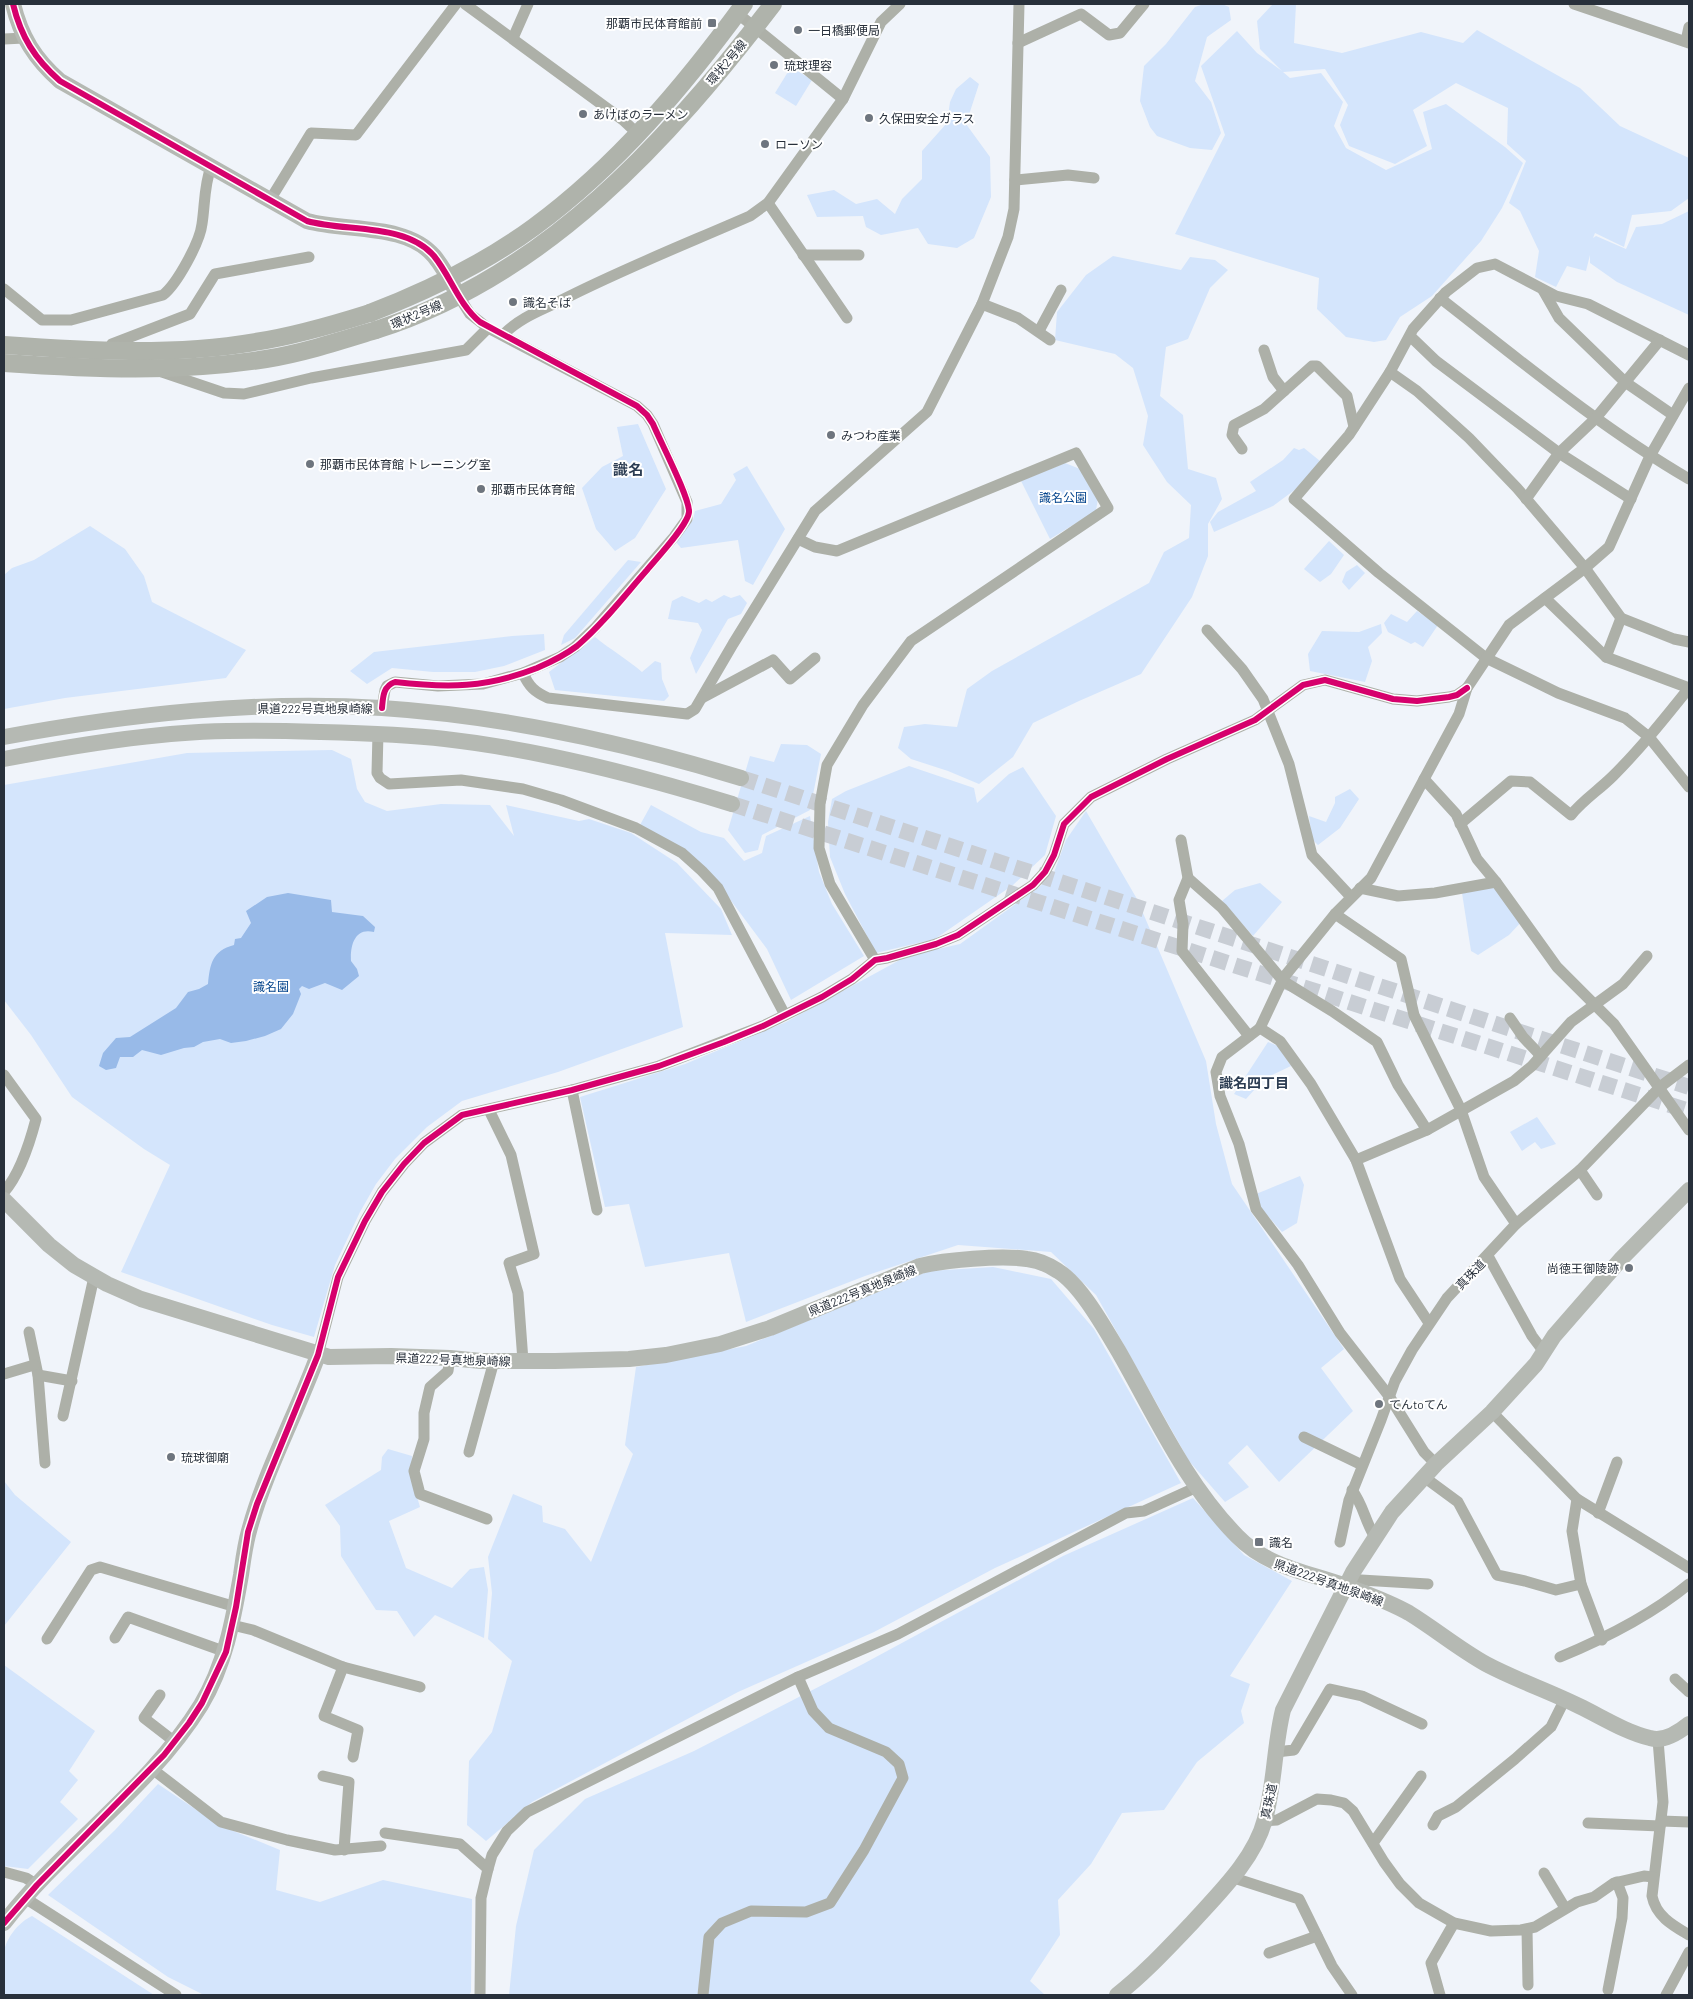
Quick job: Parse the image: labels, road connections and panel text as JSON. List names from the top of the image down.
{
  "streets": {
    "main road": ["環状2号線", "県道222号真地泉崎線", "真珠道"]
  },
  "crossings": [
    ["県道222号真地泉崎線", "真珠道"]
  ],
  "districts": ["識名", "識名四丁目"],
  "parks": ["識名公園", "識名園"],
  "places": {
    "transit": ["那覇市民体育館前", "識名"],
    "other": [
      "一日橋郵便局",
      "琉球理容",
      "あけぼのラーメン",
      "久保田安全ガラス",
      "ローソン",
      "識名そば",
      "みつわ産業",
      "那覇市民体育館 トレーニング室",
      "那覇市民体育館",
      "尚徳王御陵跡",
      "てんtoてん",
      "琉球御廟"
    ]
  }
}
